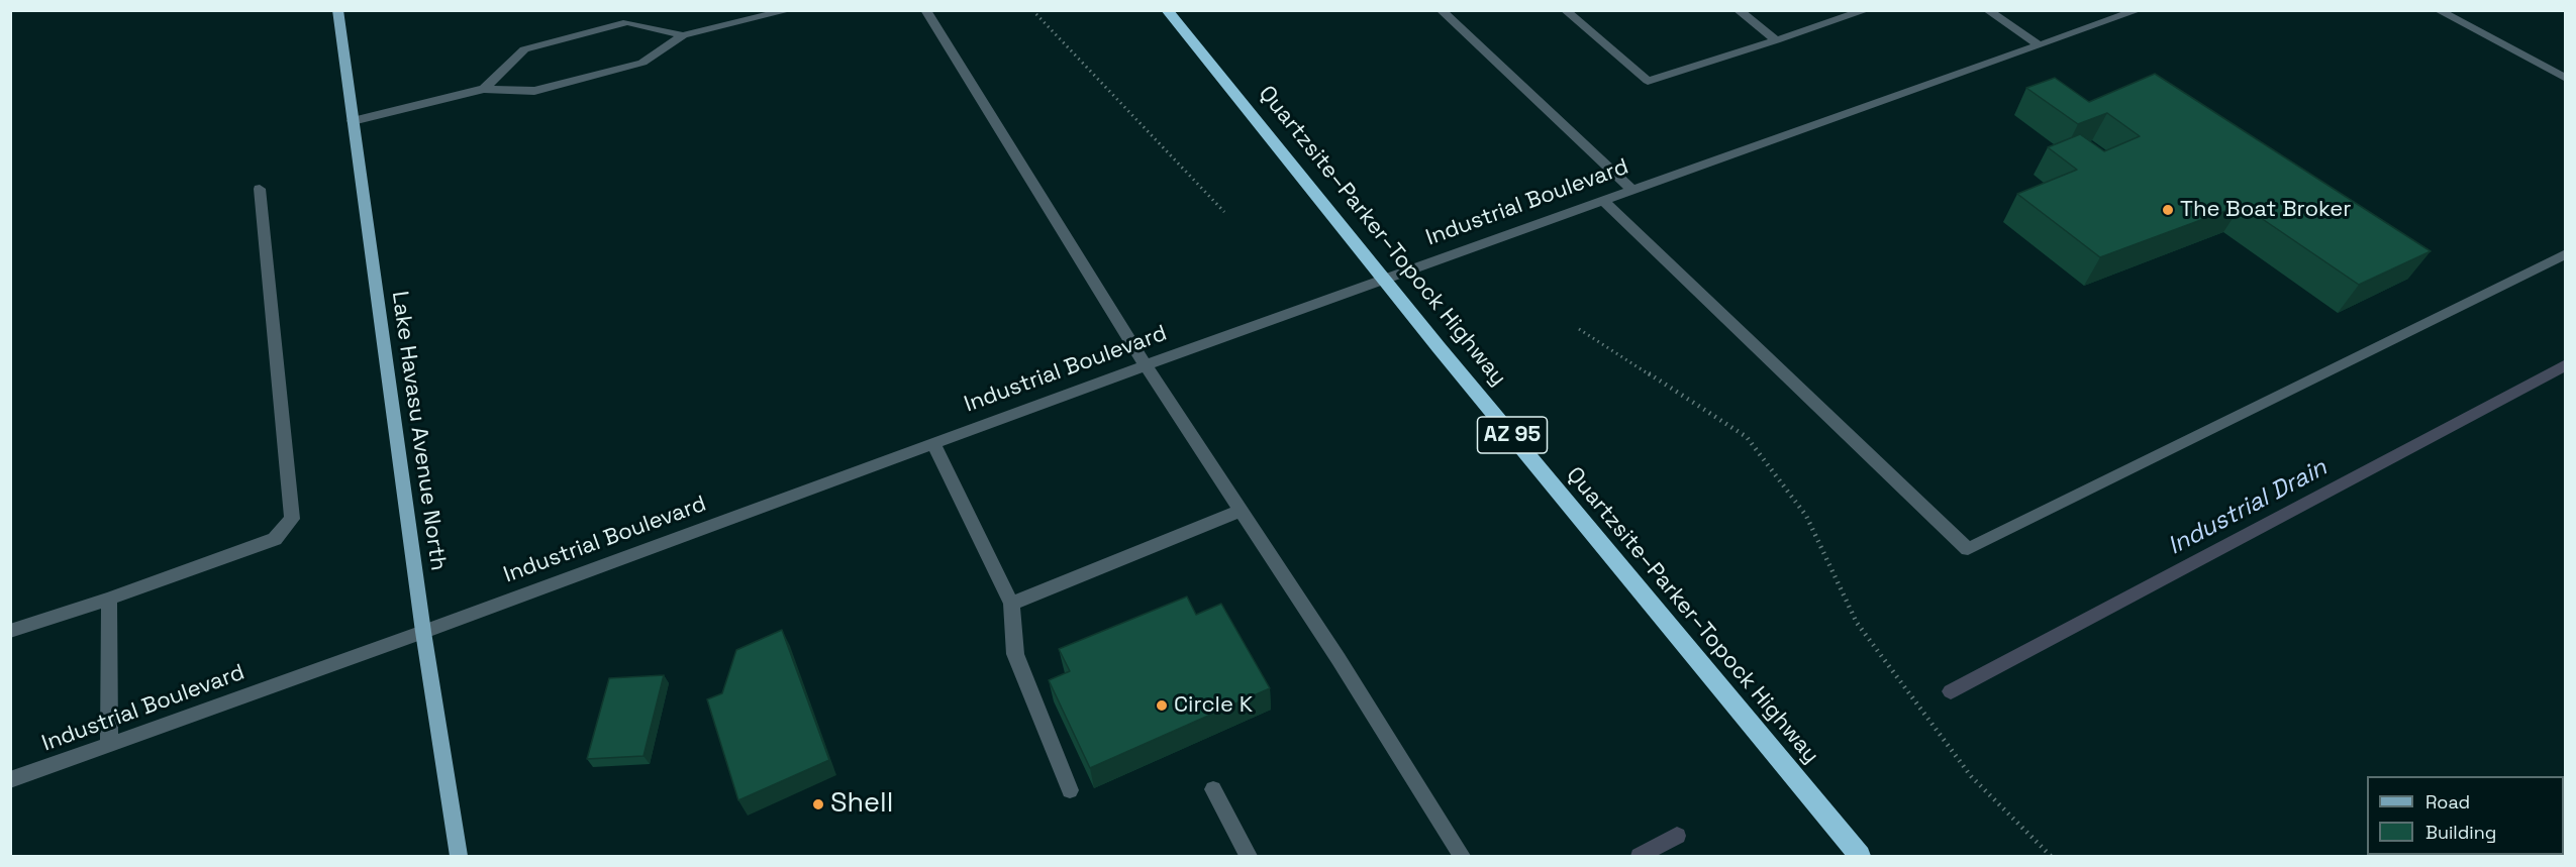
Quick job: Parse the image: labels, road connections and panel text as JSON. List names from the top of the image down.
{
  "streets": {
    "highway": ["Quartzsite–Parker–Topock Highway", "AZ 95"],
    "main road": ["Lake Havasu Avenue North"],
    "street": ["Industrial Boulevard"]
  },
  "crossings": [
    ["Industrial Boulevard", "Quartzsite–Parker–Topock Highway"],
    ["Industrial Boulevard", "Lake Havasu Avenue North"]
  ],
  "water": ["Industrial Drain"],
  "places": ["The Boat Broker", "Circle K", "Shell"],
  "legend": ["Road", "Building"]
}
